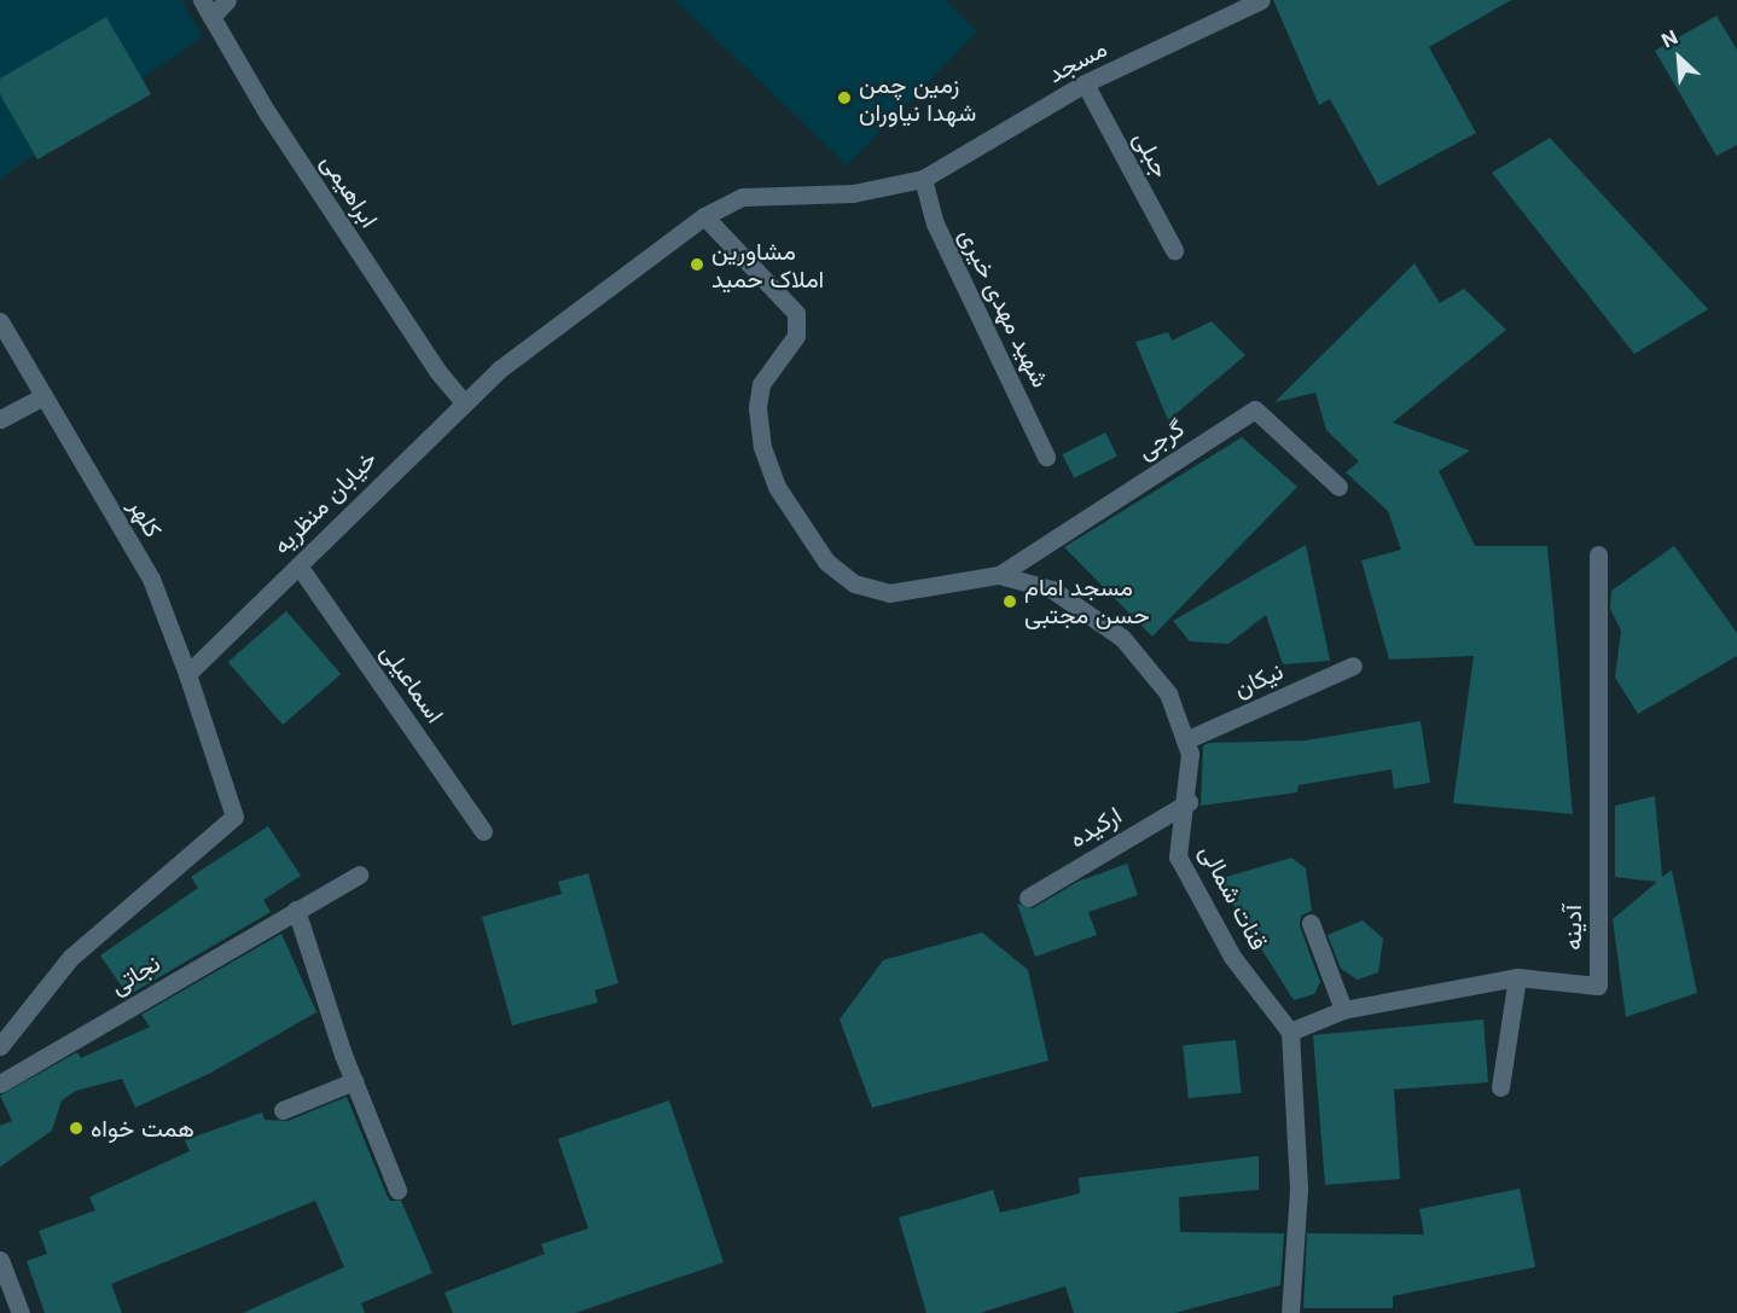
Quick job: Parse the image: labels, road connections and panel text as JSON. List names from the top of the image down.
{
  "streets": {
    "street": [
      "مسجد",
      "جبلی",
      "ابراهیمی",
      "شهید مهدی خیری",
      "گرجی",
      "خیابان منظریه",
      "کلهر",
      "نیکان",
      "اسماعیلی",
      "ارکیده",
      "قنات شمالى",
      "آدینه",
      "نجاتی"
    ]
  },
  "crossings": [
    ["مسجد", "جبلی"],
    ["مسجد", "شهید مهدی خیری"],
    ["مسجد", "خیابان منظریه"],
    ["ابراهیمی", "خیابان منظریه"],
    ["شهید مهدی خیری", "خیابان منظریه"],
    ["گرجی", "قنات شمالى"],
    ["خیابان منظریه", "کلهر"],
    ["خیابان منظریه", "اسماعیلی"],
    ["خیابان منظریه", "قنات شمالى"],
    ["نیکان", "قنات شمالى"],
    ["ارکیده", "قنات شمالى"],
    ["قنات شمالى", "آدینه"]
  ],
  "places": [
    "زمین چمن شهدا نیاوران",
    "مشاورین املاک حمید",
    "مسجد امام حسن مجتبی",
    "همت خواه"
  ],
  "north": "top left"
}
